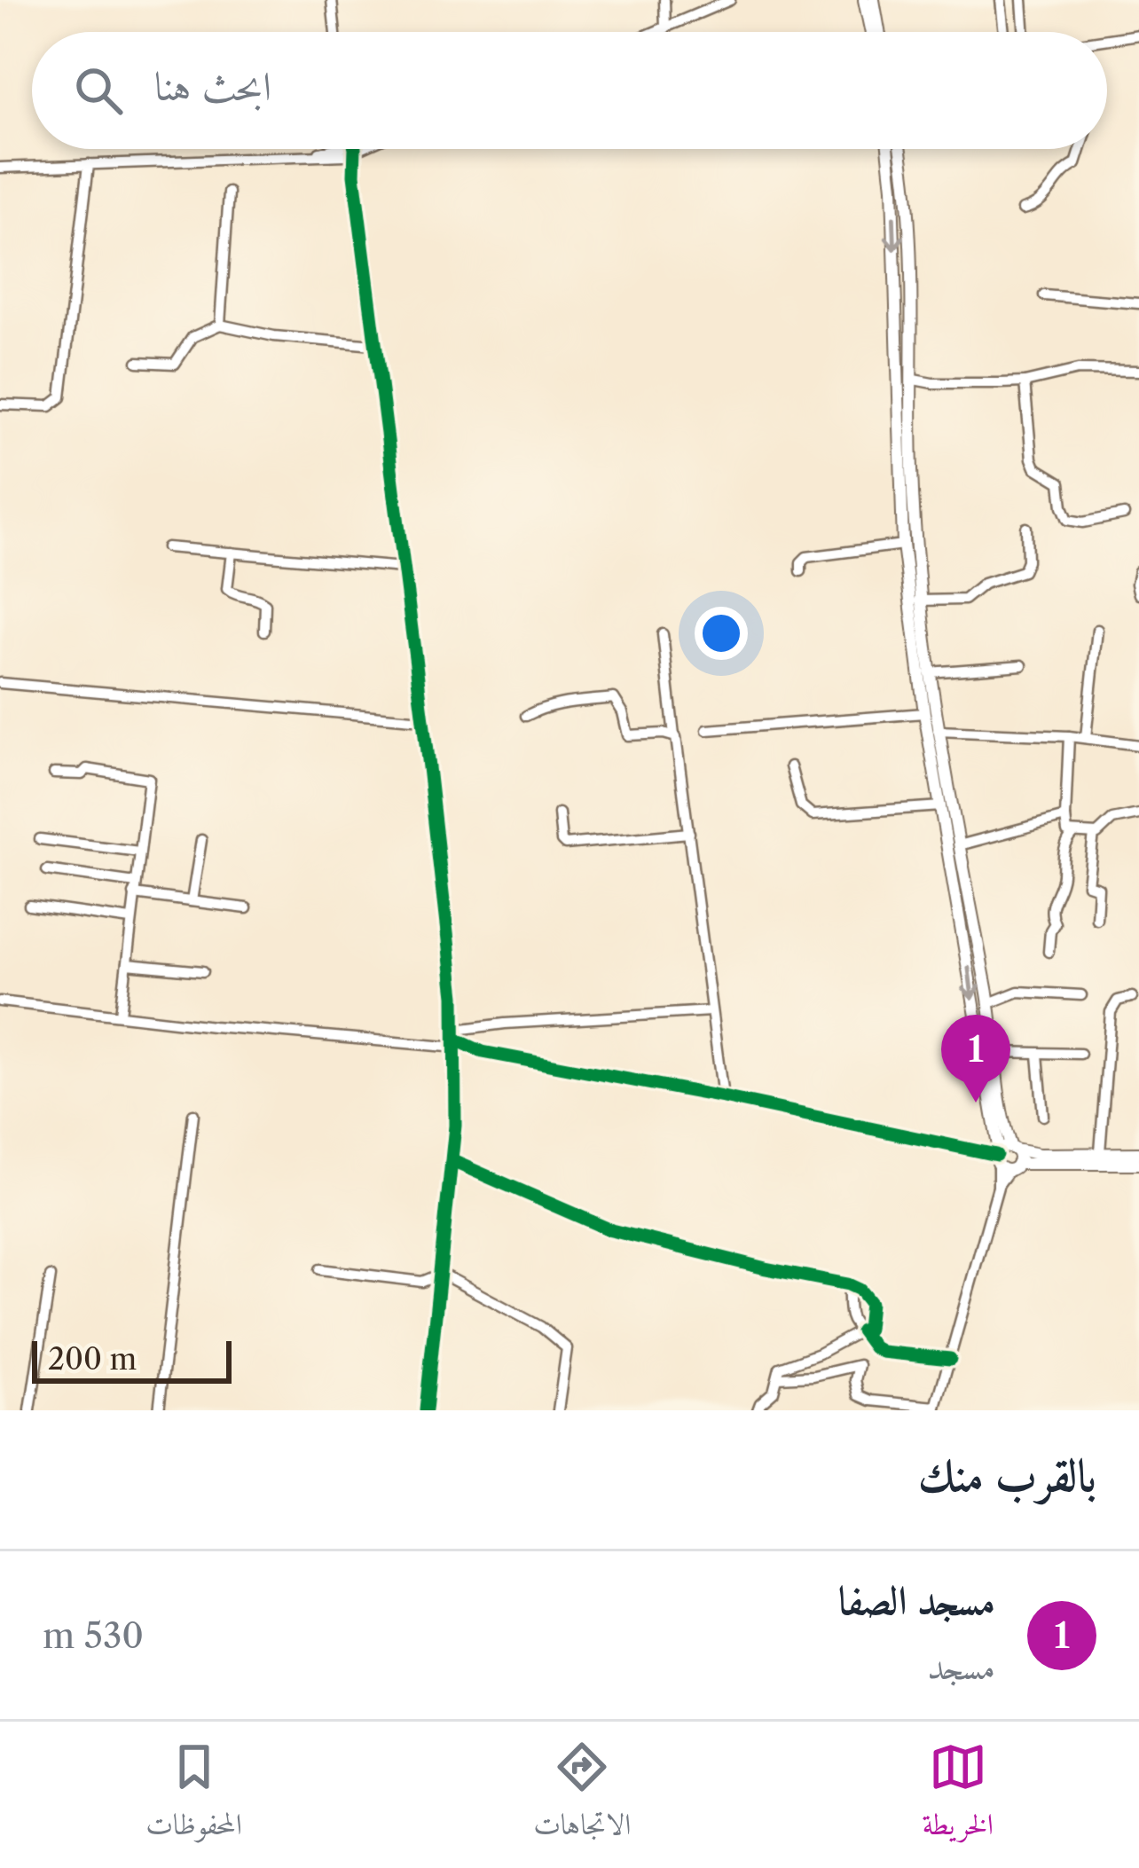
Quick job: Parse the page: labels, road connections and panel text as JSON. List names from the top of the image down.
{
  "scale_bar": "200 m",
  "page": {
    "search": "ابحث هنا",
    "pins": "1",
    "scale": "200 m",
    "heading": "بالقرب منك",
    "list": [
      {
        "mark": "1",
        "name": "مسجد الصفا",
        "note": "مسجد",
        "value": "530 m"
      }
    ],
    "nav": ["الخريطة", "الاتجاهات", "المحفوظات"]
  }
}
